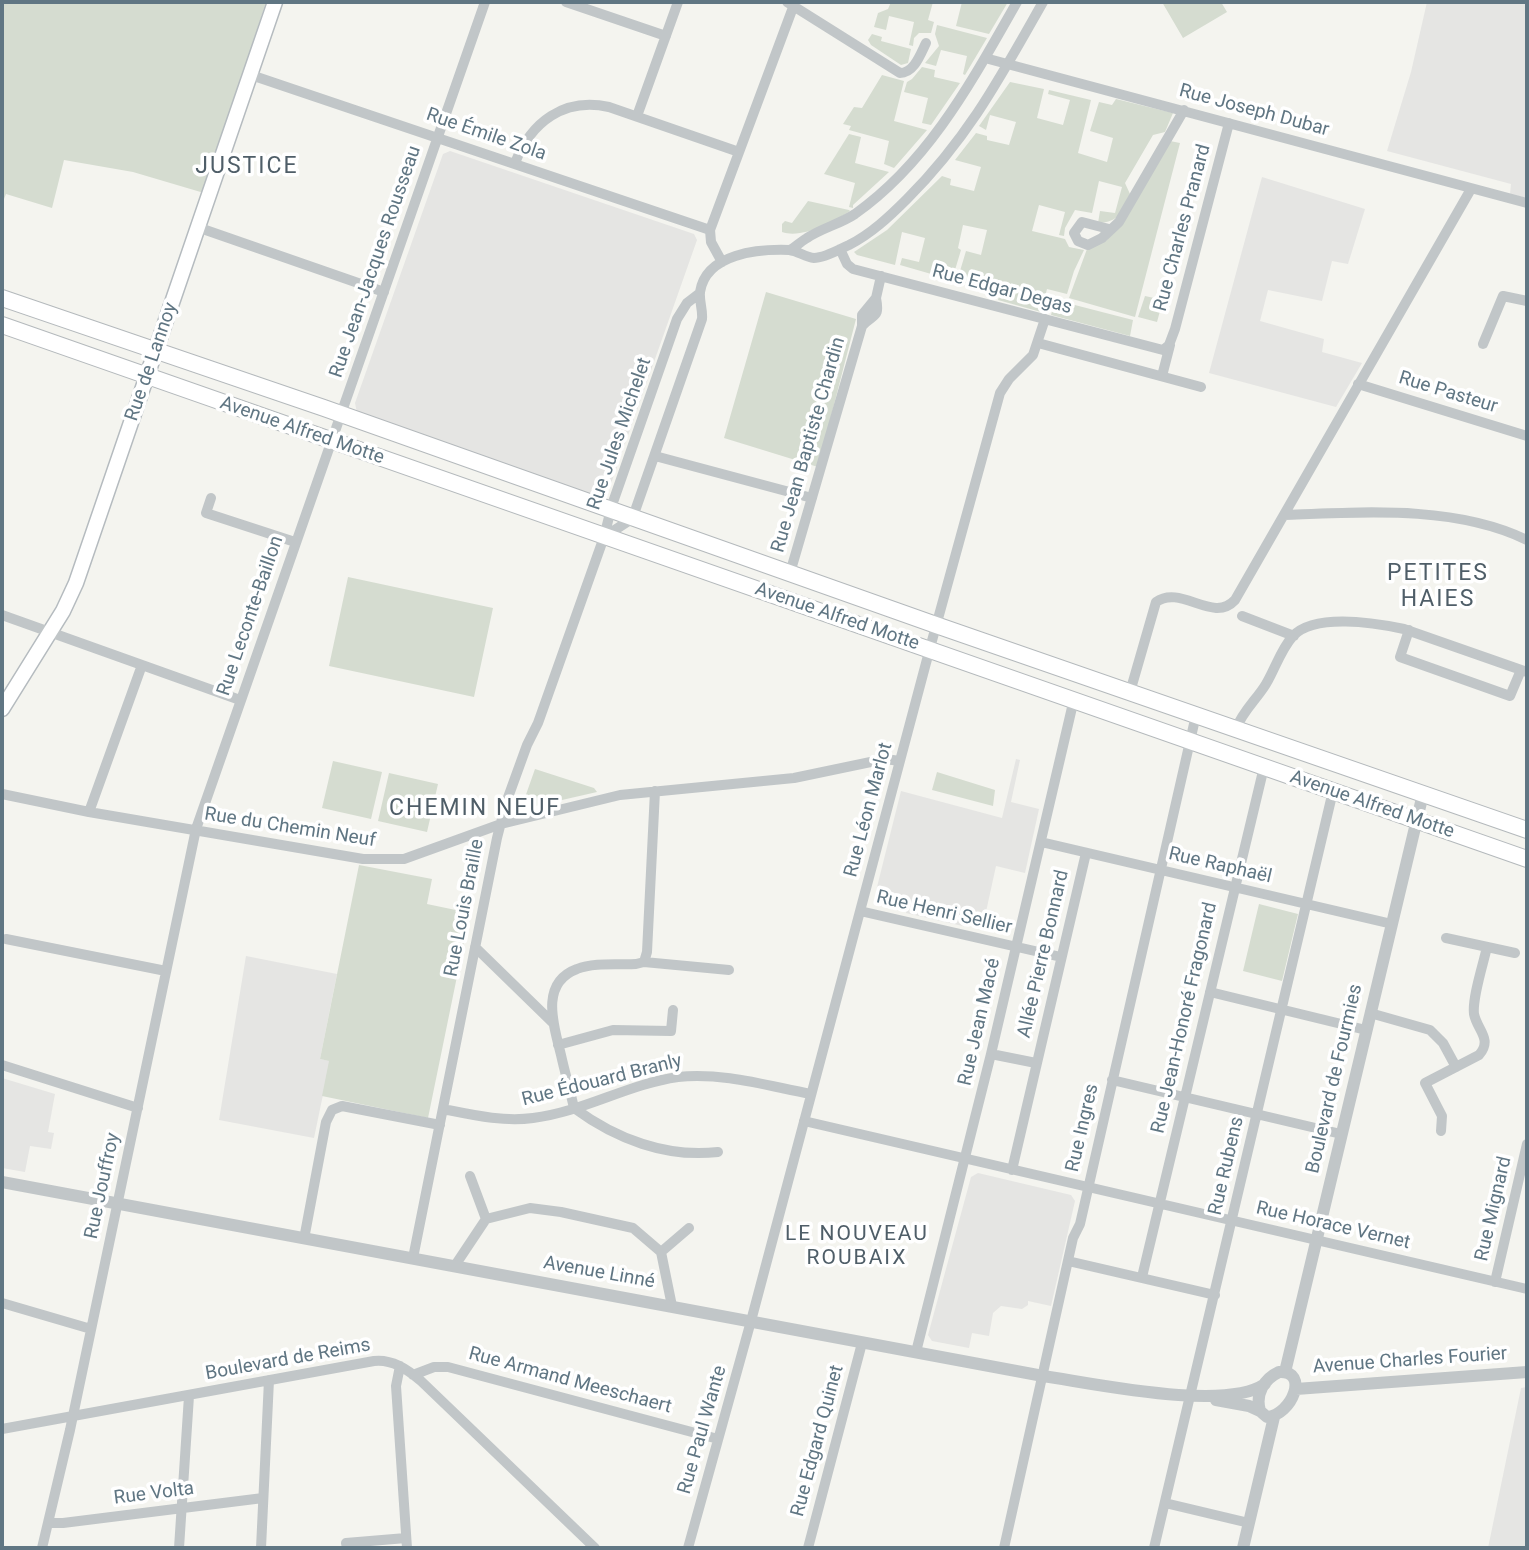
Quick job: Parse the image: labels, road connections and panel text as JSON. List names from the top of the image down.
{
  "streets": {
    "main road": ["Rue de Lannoy", "Avenue Alfred Motte"],
    "street": [
      "Rue Joseph Dubar",
      "Rue Émile Zola",
      "Rue Charles Pranard",
      "Rue Jean-Jacques Rousseau",
      "Rue Edgar Degas",
      "Rue Pasteur",
      "Rue Jules Michelet",
      "Rue Jean Baptiste Chardin",
      "Rue Leconte-Baillon",
      "Rue Léon Marlot",
      "Rue du Chemin Neuf",
      "Rue Raphaël",
      "Rue Louis Braille",
      "Rue Henri Sellier",
      "Allée Pierre Bonnard",
      "Rue Jean-Honoré Fragonard",
      "Rue Jean Macé",
      "Boulevard de Fourmies",
      "Rue Édouard Branly",
      "Rue Ingres",
      "Rue Rubens",
      "Rue Jouffroy",
      "Rue Mignard",
      "Rue Horace Vernet",
      "Avenue Linné",
      "Boulevard de Reims",
      "Avenue Charles Fourier",
      "Rue Armand Meeschaert",
      "Rue Paul Wante",
      "Rue Edgard Quinet",
      "Rue Volta"
    ]
  },
  "crossings": [
    ["Rue Joseph Dubar", "Rue Charles Pranard"],
    ["Rue Émile Zola", "Rue Jean-Jacques Rousseau"],
    ["Rue Émile Zola", "Rue de Lannoy"],
    ["Rue Charles Pranard", "Rue Edgar Degas"],
    ["Rue Jean-Jacques Rousseau", "Avenue Alfred Motte"],
    ["Rue Jean-Jacques Rousseau", "Rue Leconte-Baillon"],
    ["Rue Edgar Degas", "Rue Jean Baptiste Chardin"],
    ["Rue Edgar Degas", "Rue Léon Marlot"],
    ["Rue de Lannoy", "Avenue Alfred Motte"],
    ["Avenue Alfred Motte", "Rue Jules Michelet"],
    ["Avenue Alfred Motte", "Rue Jean Baptiste Chardin"],
    ["Avenue Alfred Motte", "Rue Leconte-Baillon"],
    ["Avenue Alfred Motte", "Rue Léon Marlot"],
    ["Avenue Alfred Motte", "Rue Louis Braille"],
    ["Avenue Alfred Motte", "Rue Jean-Honoré Fragonard"],
    ["Avenue Alfred Motte", "Rue Jean Macé"],
    ["Avenue Alfred Motte", "Boulevard de Fourmies"],
    ["Avenue Alfred Motte", "Rue Ingres"],
    ["Avenue Alfred Motte", "Rue Rubens"],
    ["Rue Jules Michelet", "Rue Louis Braille"],
    ["Rue Leconte-Baillon", "Rue du Chemin Neuf"],
    ["Rue Leconte-Baillon", "Rue Jouffroy"],
    ["Rue Léon Marlot", "Rue du Chemin Neuf"],
    ["Rue Léon Marlot", "Rue Henri Sellier"],
    ["Rue Léon Marlot", "Rue Édouard Branly"],
    ["Rue Léon Marlot", "Rue Horace Vernet"],
    ["Rue Léon Marlot", "Avenue Linné"],
    ["Rue Léon Marlot", "Rue Paul Wante"],
    ["Rue du Chemin Neuf", "Rue Louis Braille"],
    ["Rue du Chemin Neuf", "Rue Jouffroy"],
    ["Rue Raphaël", "Allée Pierre Bonnard"],
    ["Rue Raphaël", "Rue Jean-Honoré Fragonard"],
    ["Rue Raphaël", "Rue Jean Macé"],
    ["Rue Raphaël", "Boulevard de Fourmies"],
    ["Rue Raphaël", "Rue Ingres"],
    ["Rue Raphaël", "Rue Rubens"],
    ["Rue Louis Braille", "Rue Édouard Branly"],
    ["Rue Louis Braille", "Avenue Linné"],
    ["Rue Henri Sellier", "Allée Pierre Bonnard"],
    ["Rue Henri Sellier", "Rue Jean Macé"],
    ["Allée Pierre Bonnard", "Rue Jean Macé"],
    ["Allée Pierre Bonnard", "Rue Horace Vernet"],
    ["Rue Jean-Honoré Fragonard", "Rue Horace Vernet"],
    ["Rue Jean Macé", "Rue Horace Vernet"],
    ["Rue Jean Macé", "Avenue Linné"],
    ["Boulevard de Fourmies", "Rue Horace Vernet"],
    ["Boulevard de Fourmies", "Avenue Linné"],
    ["Boulevard de Fourmies", "Avenue Charles Fourier"],
    ["Rue Ingres", "Rue Horace Vernet"],
    ["Rue Ingres", "Avenue Linné"],
    ["Rue Rubens", "Rue Horace Vernet"],
    ["Rue Rubens", "Avenue Linné"],
    ["Rue Jouffroy", "Avenue Linné"],
    ["Rue Jouffroy", "Boulevard de Reims"],
    ["Rue Jouffroy", "Rue Volta"],
    ["Rue Mignard", "Rue Horace Vernet"],
    ["Avenue Linné", "Avenue Charles Fourier"],
    ["Avenue Linné", "Rue Paul Wante"],
    ["Avenue Linné", "Rue Edgard Quinet"],
    ["Boulevard de Reims", "Rue Armand Meeschaert"],
    ["Rue Armand Meeschaert", "Rue Paul Wante"]
  ],
  "districts": [
    "JUSTICE",
    "PETITES HAIES",
    "CHEMIN NEUF",
    "LE NOUVEAU ROUBAIX"
  ]
}
